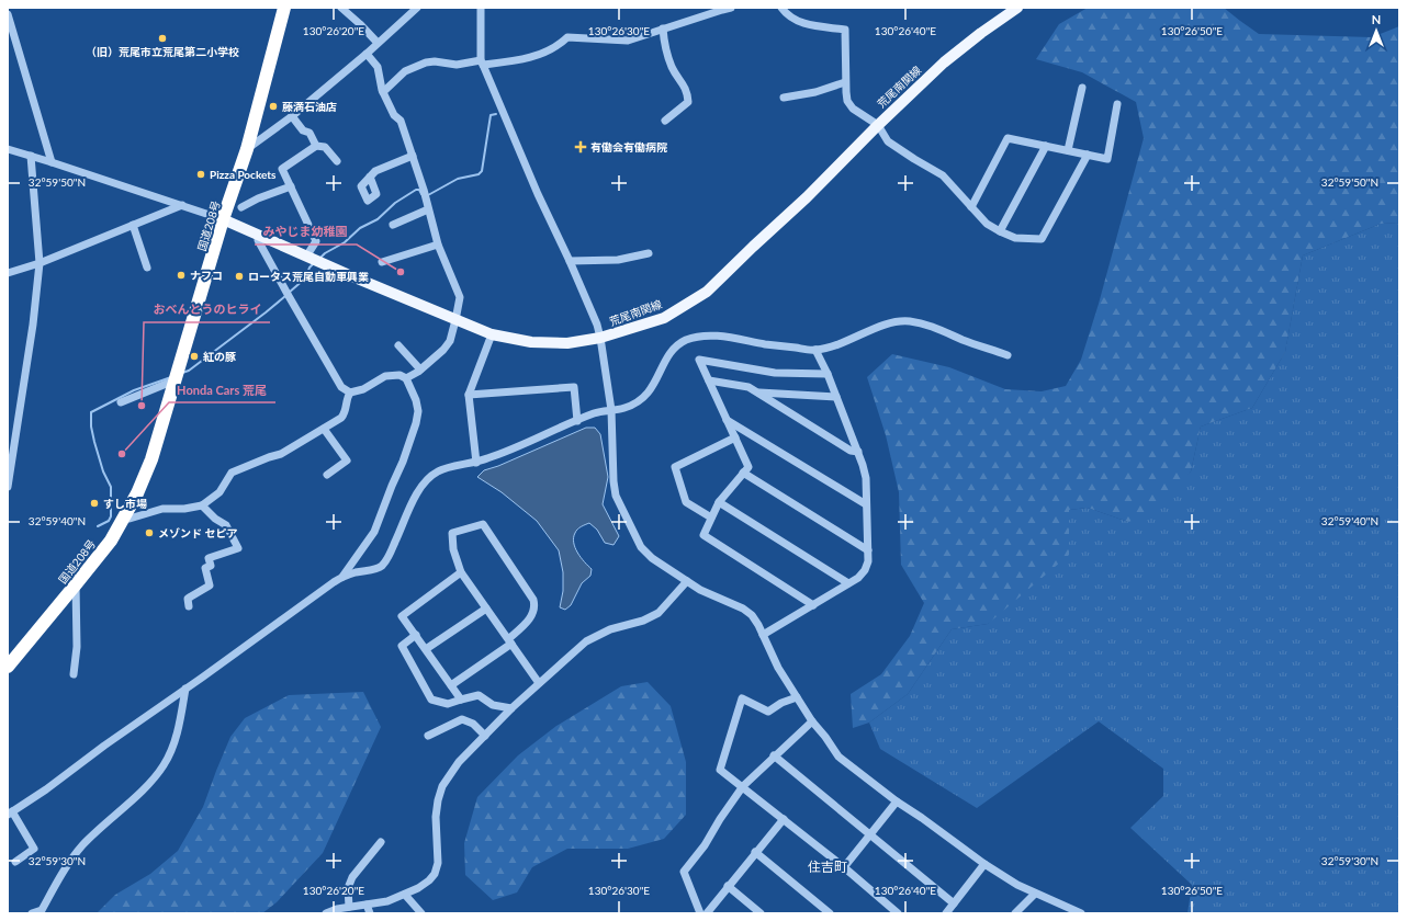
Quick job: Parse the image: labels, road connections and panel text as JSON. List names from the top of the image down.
{
  "streets": {
    "highway": ["国道208号"],
    "main road": ["荒尾南関線"]
  },
  "crossings": [
    ["荒尾南関線", "国道208号"]
  ],
  "districts": ["住吉町"],
  "places": {
    "other": [
      "（旧）荒尾市立荒尾第二小学校",
      "藤満石油店",
      "Pizza Pockets",
      "みやじま幼稚園",
      "ナフコ",
      "ロータス荒尾自動車興業",
      "紅の豚",
      "おべんとうのヒライ",
      "Honda Cars 荒尾",
      "すし市場",
      "メゾンド セピア"
    ],
    "health": ["有働会有働病院"]
  },
  "north": "top",
  "coordinates": [
    "130°26'20\"E",
    "130°26'30\"E",
    "130°26'40\"E",
    "130°26'50\"E",
    "32°59'50\"N",
    "32°59'40\"N",
    "32°59'30\"N"
  ]
}
